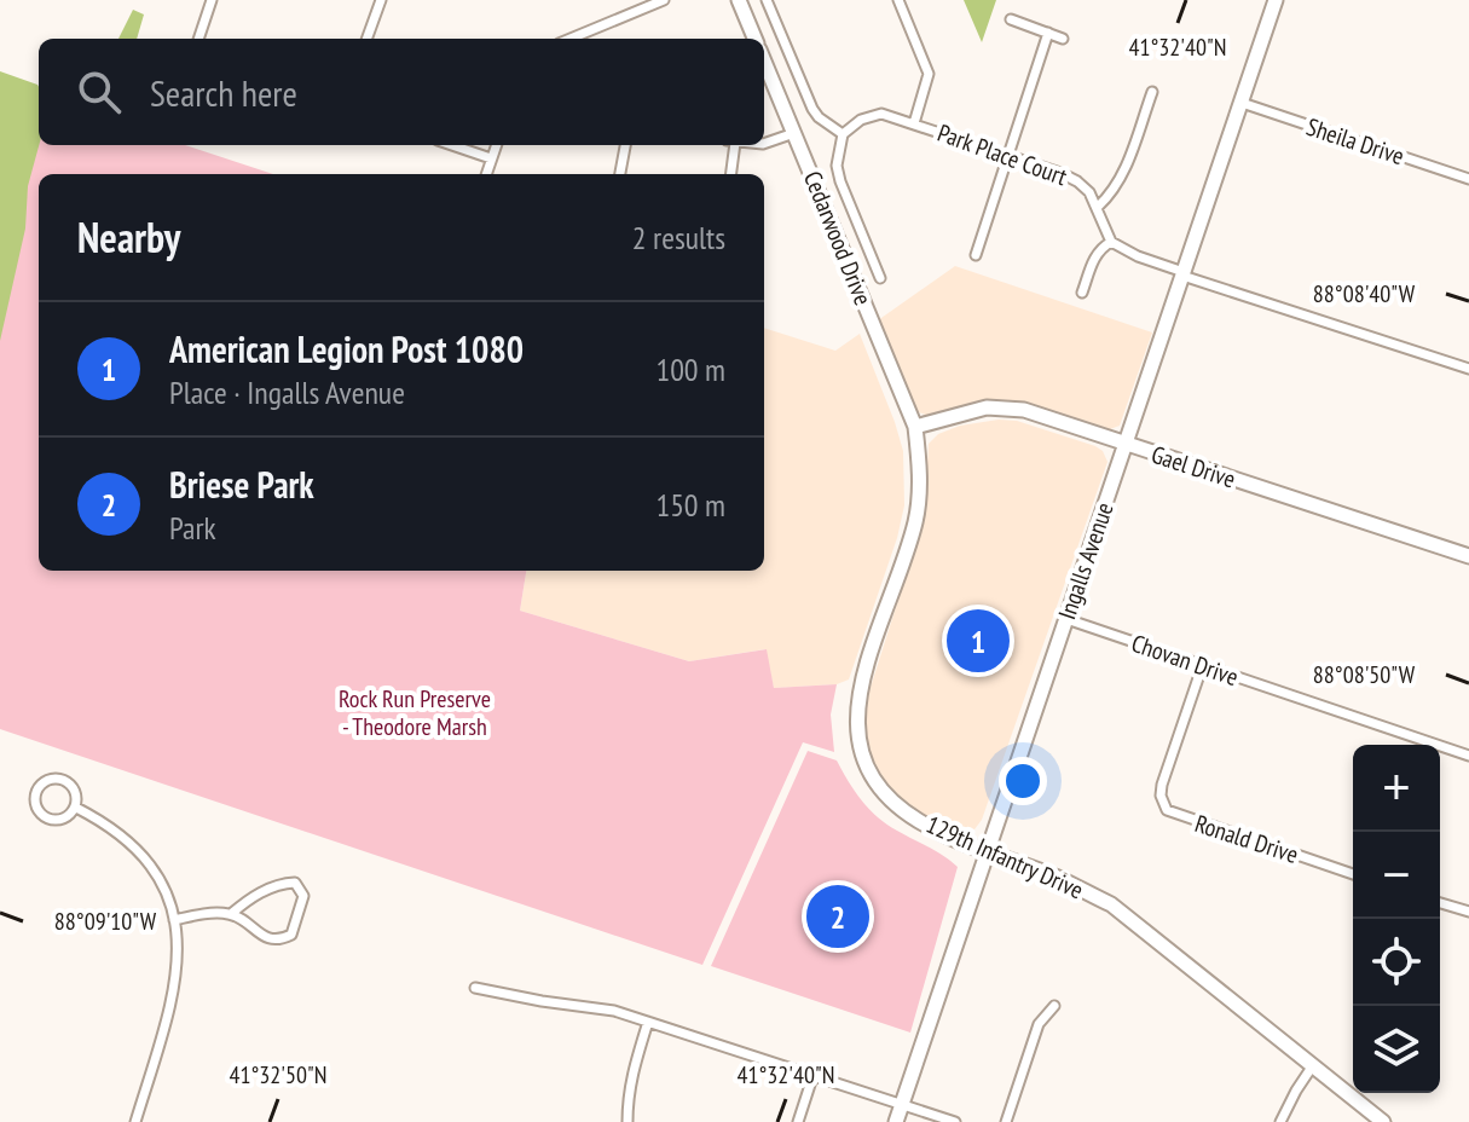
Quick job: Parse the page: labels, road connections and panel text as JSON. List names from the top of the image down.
{
  "streets": {
    "street": [
      "Sheila Drive",
      "Park Place Court",
      "Cedarwood Drive",
      "Gael Drive",
      "Ingalls Avenue",
      "Chovan Drive",
      "Ronald Drive",
      "129th Infantry Drive"
    ]
  },
  "crossings": [
    ["Sheila Drive", "Ingalls Avenue"],
    ["Cedarwood Drive", "Gael Drive"],
    ["Cedarwood Drive", "129th Infantry Drive"],
    ["Gael Drive", "Ingalls Avenue"],
    ["Gael Drive", "129th Infantry Drive"],
    ["Ingalls Avenue", "Chovan Drive"],
    ["Ingalls Avenue", "129th Infantry Drive"],
    ["Chovan Drive", "Ronald Drive"]
  ],
  "parks": ["Rock Run Preserve - Theodore Marsh"],
  "page": {
    "search": "Search here",
    "heading": ["Nearby", "2 results"],
    "list": [
      {
        "mark": "1",
        "name": "American Legion Post 1080",
        "note": "Place · Ingalls Avenue",
        "value": "100 m"
      },
      {
        "mark": "2",
        "name": "Briese Park",
        "note": "Park",
        "value": "150 m"
      }
    ],
    "pins": ["1", "2"],
    "map_buttons": ["+", "−"]
  },
  "coordinates": [
    "41°32'40\"N",
    "88°08'40\"W",
    "88°08'50\"W",
    "88°09'10\"W",
    "41°32'50\"N"
  ]
}
